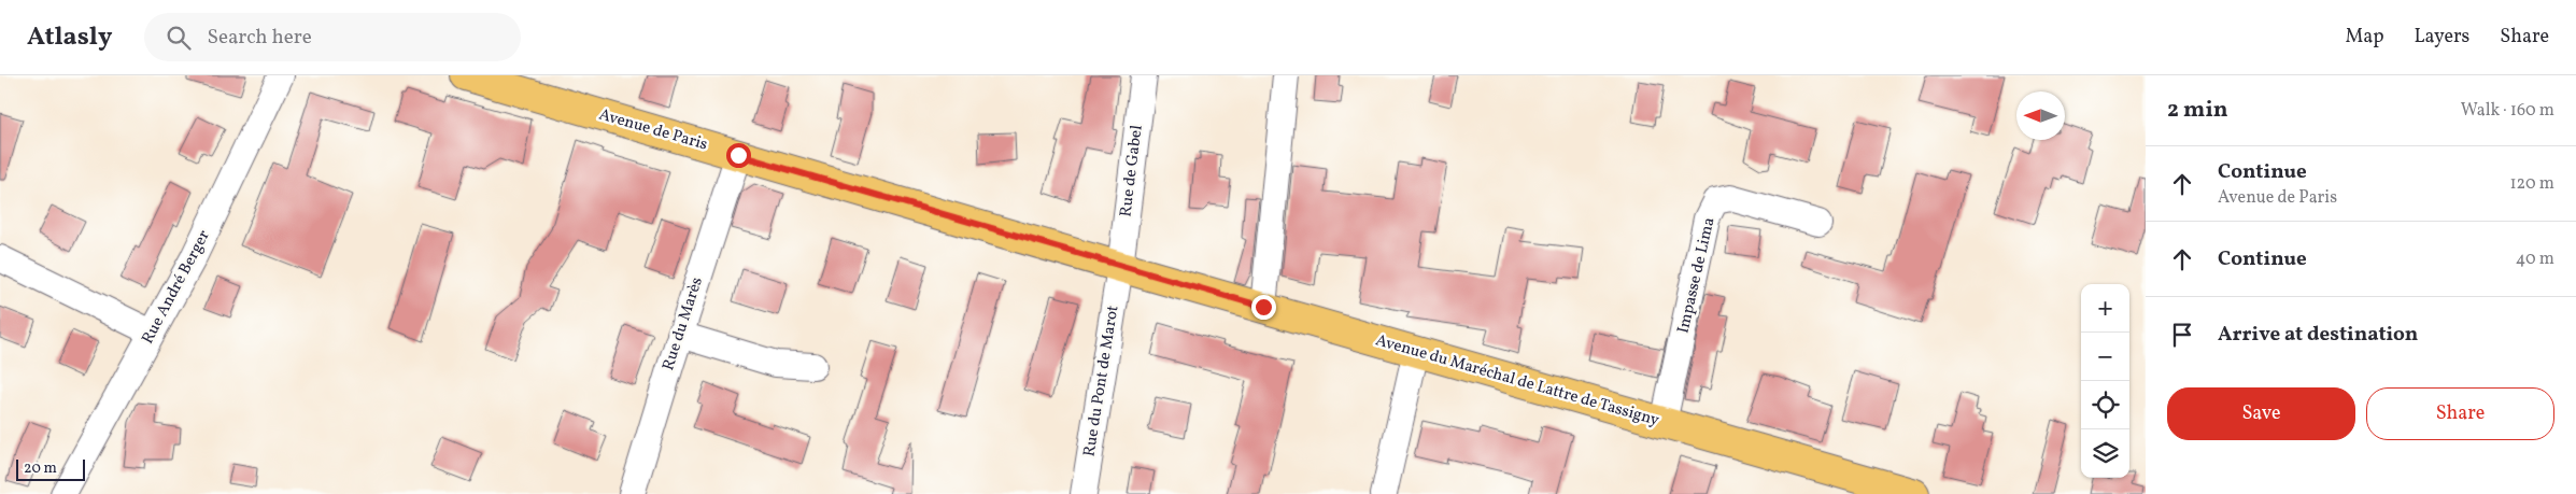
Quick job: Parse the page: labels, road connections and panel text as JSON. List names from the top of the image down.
{
  "streets": {
    "main road": ["Avenue de Paris", "Avenue du Maréchal de Lattre de Tassigny"],
    "street": [
      "Rue de Gabel",
      "Impasse de Lima",
      "Rue André Berger",
      "Rue du Marès",
      "Rue du Pont de Marot"
    ]
  },
  "crossings": [
    ["Avenue de Paris", "Rue de Gabel"],
    ["Avenue de Paris", "Rue du Marès"],
    ["Avenue de Paris", "Rue du Pont de Marot"],
    ["Avenue de Paris", "Avenue du Maréchal de Lattre de Tassigny"],
    ["Rue de Gabel", "Rue du Pont de Marot"],
    ["Rue de Gabel", "Avenue du Maréchal de Lattre de Tassigny"],
    ["Impasse de Lima", "Avenue du Maréchal de Lattre de Tassigny"],
    ["Rue du Pont de Marot", "Avenue du Maréchal de Lattre de Tassigny"]
  ],
  "scale_bar": "20 m",
  "north": "left",
  "page": {
    "header": "Atlasly",
    "search": "Search here",
    "nav": ["Map", "Layers", "Share"],
    "heading": ["2 min", "Walk · 160 m"],
    "list": [
      ["Continue", "Avenue de Paris", "120 m"],
      ["Continue", "40 m"],
      "Arrive at destination"
    ],
    "map_buttons": ["+", "−"],
    "buttons": ["Save", "Share"],
    "scale": "20 m"
  }
}
